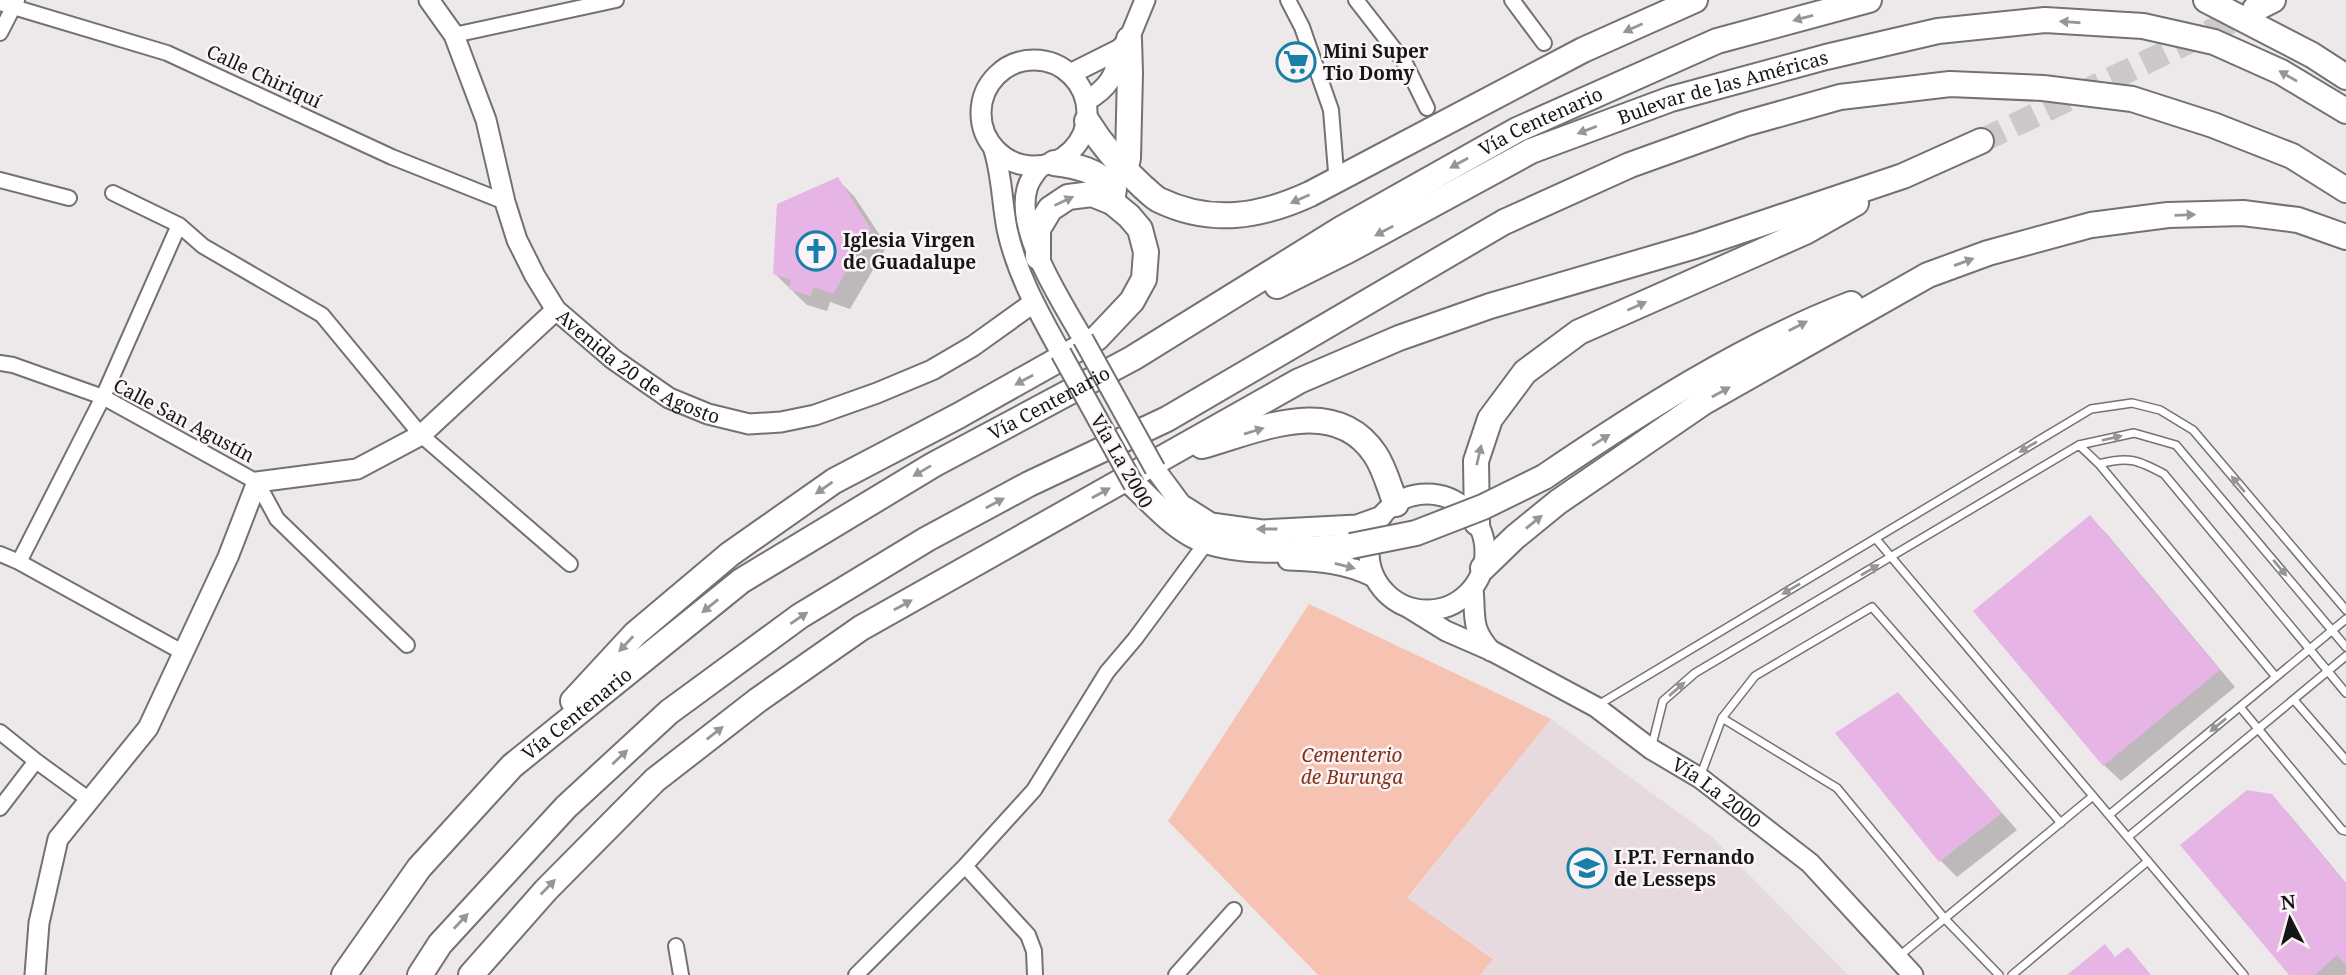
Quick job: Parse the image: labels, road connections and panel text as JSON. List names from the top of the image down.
{
  "streets": {
    "highway": ["Bulevar de las Américas", "Vía Centenario"],
    "street": [
      "Calle Chiriquí",
      "Avenida 20 de Agosto",
      "Calle San Agustín",
      "Vía La 2000"
    ]
  },
  "crossings": [
    ["Calle Chiriquí", "Avenida 20 de Agosto"],
    ["Bulevar de las Américas", "Vía Centenario"],
    ["Avenida 20 de Agosto", "Vía La 2000"]
  ],
  "parks": ["Cementerio de Burunga"],
  "places": {
    "supermarket": ["Mini Super Tio Domy"],
    "church": ["Iglesia Virgen de Guadalupe"],
    "school or university": ["I.P.T. Fernando de Lesseps"]
  },
  "north": "top"
}
